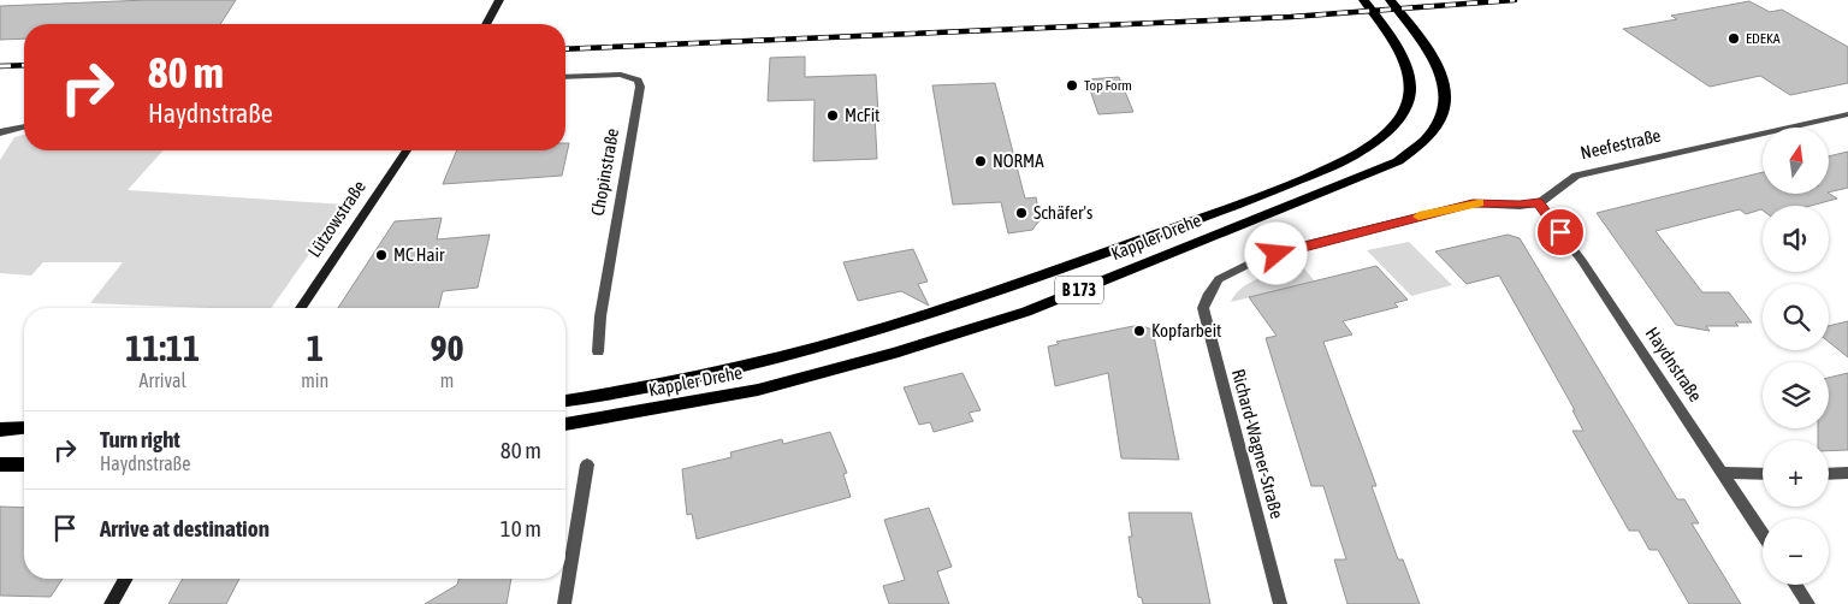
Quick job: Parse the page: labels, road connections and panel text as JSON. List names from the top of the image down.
{
  "streets": {
    "main road": ["Kappler Drehe", "B 173"],
    "street": [
      "Neefestraße",
      "Chopinstraße",
      "Lützowstraße",
      "Haydnstraße",
      "Richard-Wagner-Straße"
    ]
  },
  "crossings": [
    ["Neefestraße", "Haydnstraße"],
    ["Neefestraße", "Richard-Wagner-Straße"],
    ["Haydnstraße", "Richard-Wagner-Straße"]
  ],
  "places": [
    "EDEKA",
    "Top Form",
    "McFit",
    "NORMA",
    "Schäfer's",
    "MC Hair",
    "Kopfarbeit"
  ],
  "north": "top",
  "page": {
    "turn": ["80 m", "Haydnstraße"],
    "map_buttons": ["+", "−"],
    "eta": [
      "11:11",
      "Arrival",
      "1",
      "min",
      "90",
      "m"
    ],
    "list": [
      {
        "name": "Turn right",
        "note": "Haydnstraße",
        "value": "80 m"
      },
      {
        "name": "Arrive at destination",
        "value": "10 m"
      }
    ]
  }
}
